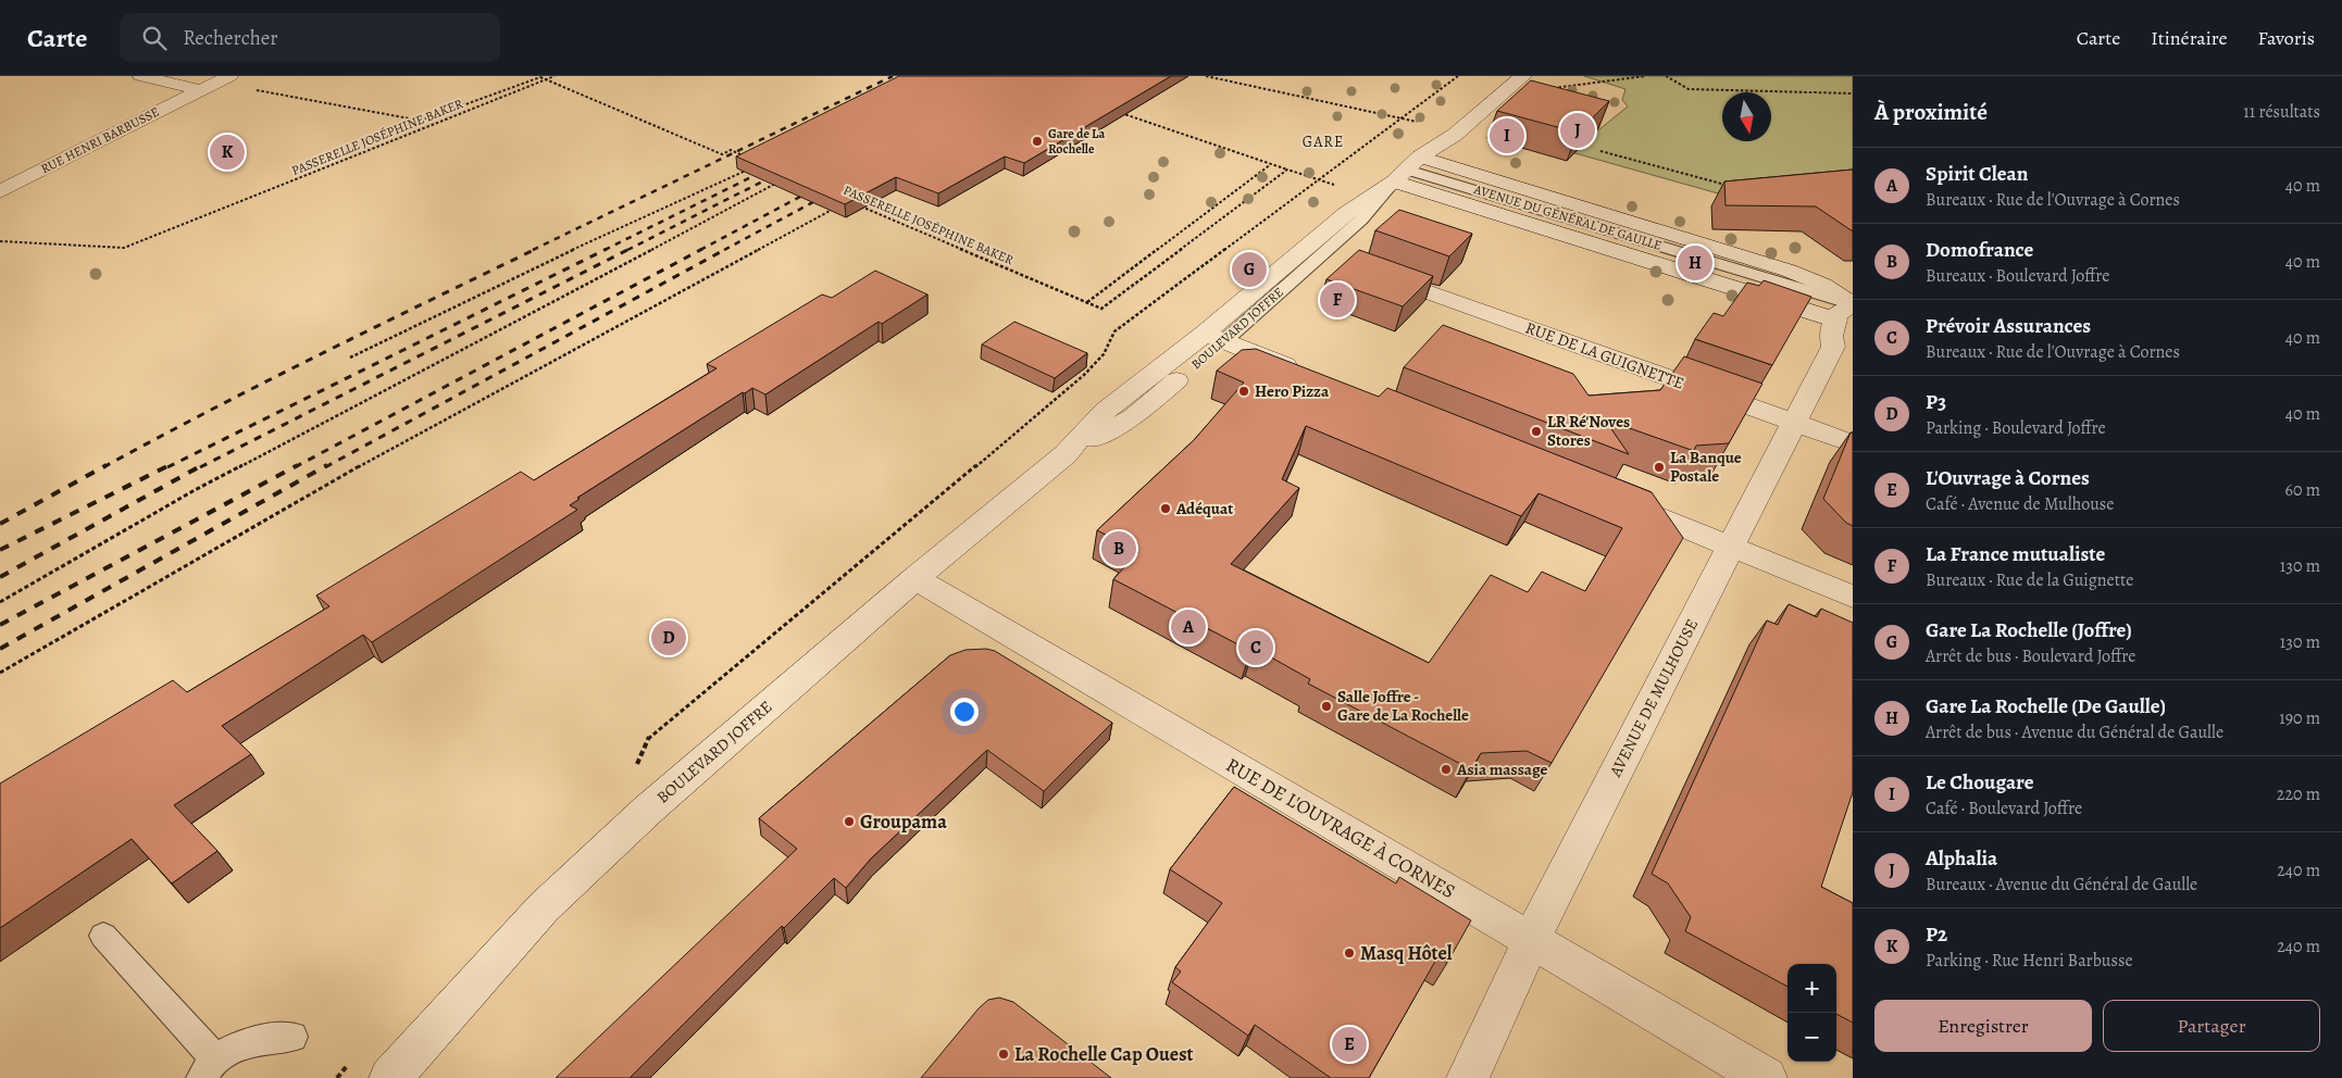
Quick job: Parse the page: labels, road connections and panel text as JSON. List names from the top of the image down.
{
  "streets": {
    "street": [
      "RUE HENRI BARBUSSE",
      "AVENUE DU GÉNÉRAL DE GAULLE",
      "BOULEVARD JOFFRE",
      "RUE DE LA GUIGNETTE",
      "AVENUE DE MULHOUSE",
      "RUE DE L'OUVRAGE À CORNES"
    ],
    "path": ["PASSERELLE JOSÉPHINE BAKER"]
  },
  "crossings": [
    ["AVENUE DU GÉNÉRAL DE GAULLE", "BOULEVARD JOFFRE"],
    ["AVENUE DU GÉNÉRAL DE GAULLE", "AVENUE DE MULHOUSE"],
    ["BOULEVARD JOFFRE", "RUE DE L'OUVRAGE À CORNES"],
    ["RUE DE LA GUIGNETTE", "AVENUE DE MULHOUSE"],
    ["AVENUE DE MULHOUSE", "RUE DE L'OUVRAGE À CORNES"]
  ],
  "districts": ["GARE"],
  "places": [
    "Gare de La Rochelle",
    "Hero Pizza",
    "LR Ré'Noves Stores",
    "La Banque Postale",
    "Adéquat",
    "Salle Joffre - Gare de La Rochelle",
    "Asia massage",
    "Groupama",
    "Masq Hôtel",
    "La Rochelle Cap Ouest"
  ],
  "north": "bottom",
  "page": {
    "header": "Carte",
    "search": "Rechercher",
    "nav": ["Carte", "Itinéraire", "Favoris"],
    "heading": ["À proximité", "11 résultats"],
    "pins": [
      "J",
      "I",
      "K",
      "H",
      "G",
      "F",
      "B",
      "A",
      "D",
      "C",
      "E"
    ],
    "list": [
      {
        "mark": "A",
        "name": "Spirit Clean",
        "note": "Bureaux · Rue de l'Ouvrage à Cornes",
        "value": "40 m"
      },
      {
        "mark": "B",
        "name": "Domofrance",
        "note": "Bureaux · Boulevard Joffre",
        "value": "40 m"
      },
      {
        "mark": "C",
        "name": "Prévoir Assurances",
        "note": "Bureaux · Rue de l'Ouvrage à Cornes",
        "value": "40 m"
      },
      {
        "mark": "D",
        "name": "P3",
        "note": "Parking · Boulevard Joffre",
        "value": "40 m"
      },
      {
        "mark": "E",
        "name": "L'Ouvrage à Cornes",
        "note": "Café · Avenue de Mulhouse",
        "value": "60 m"
      },
      {
        "mark": "F",
        "name": "La France mutualiste",
        "note": "Bureaux · Rue de la Guignette",
        "value": "130 m"
      },
      {
        "mark": "G",
        "name": "Gare La Rochelle (Joffre)",
        "note": "Arrêt de bus · Boulevard Joffre",
        "value": "130 m"
      },
      {
        "mark": "H",
        "name": "Gare La Rochelle (De Gaulle)",
        "note": "Arrêt de bus · Avenue du Général de Gaulle",
        "value": "190 m"
      },
      {
        "mark": "I",
        "name": "Le Chougare",
        "note": "Café · Boulevard Joffre",
        "value": "220 m"
      },
      {
        "mark": "J",
        "name": "Alphalia",
        "note": "Bureaux · Avenue du Général de Gaulle",
        "value": "240 m"
      },
      {
        "mark": "K",
        "name": "P2",
        "note": "Parking · Rue Henri Barbusse",
        "value": "240 m"
      }
    ],
    "map_buttons": ["+", "−"],
    "buttons": ["Enregistrer", "Partager"]
  }
}
